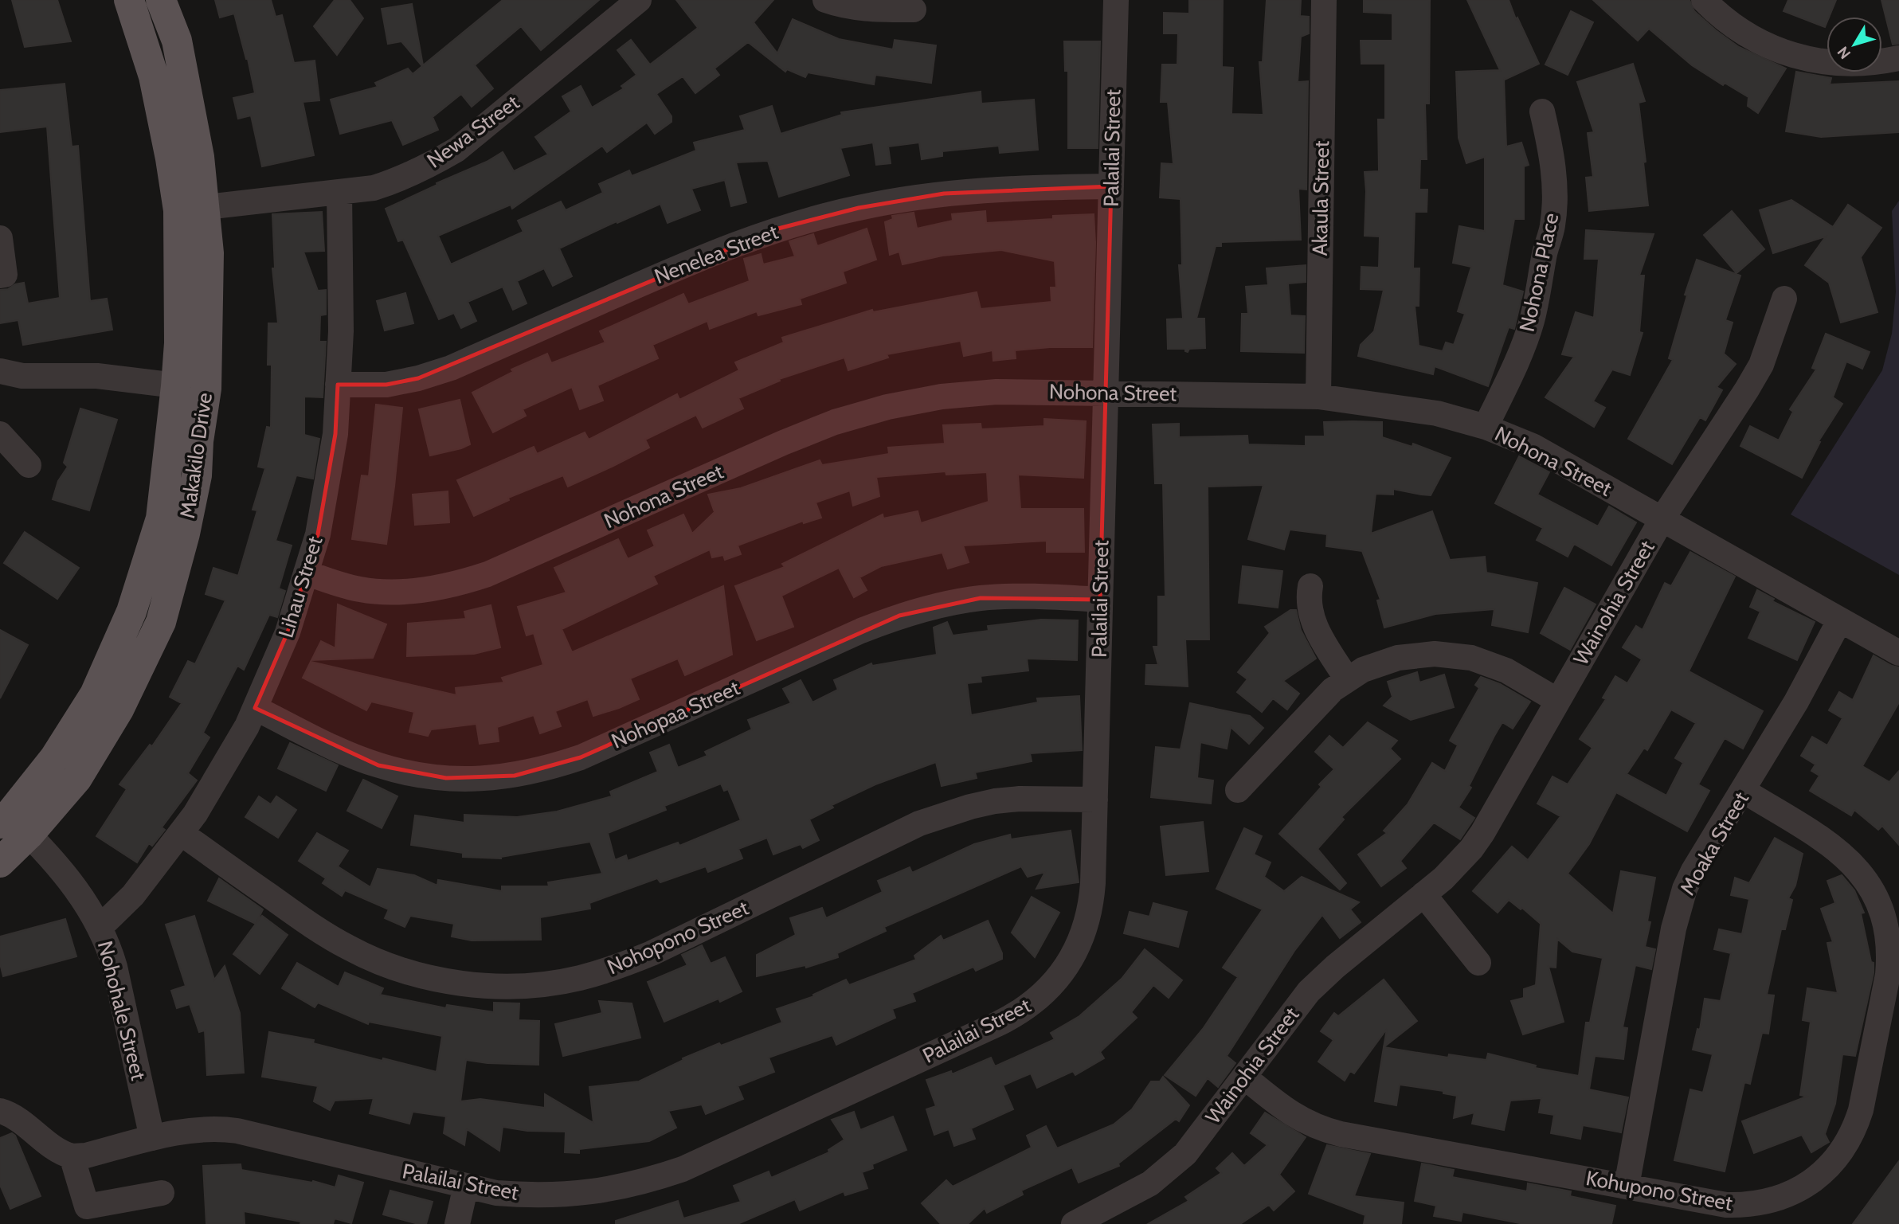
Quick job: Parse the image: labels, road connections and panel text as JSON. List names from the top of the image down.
{
  "streets": {
    "main road": ["Makakilo Drive"],
    "street": [
      "Newa Street",
      "Palailai Street",
      "Akaula Street",
      "Nenelea Street",
      "Nohona Place",
      "Nohona Street",
      "Lihau Street",
      "Wainohia Street",
      "Nohopaa Street",
      "Moaka Street",
      "Nohopono Street",
      "Nohohale Street",
      "Kohupono Street"
    ]
  },
  "crossings": [
    ["Newa Street", "Makakilo Drive"],
    ["Newa Street", "Lihau Street"],
    ["Palailai Street", "Nenelea Street"],
    ["Palailai Street", "Nohona Street"],
    ["Palailai Street", "Nohopaa Street"],
    ["Palailai Street", "Nohopono Street"],
    ["Palailai Street", "Nohohale Street"],
    ["Akaula Street", "Nohona Street"],
    ["Nenelea Street", "Lihau Street"],
    ["Nohona Place", "Nohona Street"],
    ["Nohona Street", "Lihau Street"],
    ["Nohona Street", "Wainohia Street"],
    ["Nohona Street", "Moaka Street"],
    ["Makakilo Drive", "Nohohale Street"],
    ["Lihau Street", "Nohopaa Street"],
    ["Lihau Street", "Nohopono Street"],
    ["Lihau Street", "Nohohale Street"],
    ["Wainohia Street", "Kohupono Street"],
    ["Moaka Street", "Kohupono Street"]
  ],
  "north": "bottom left"
}
